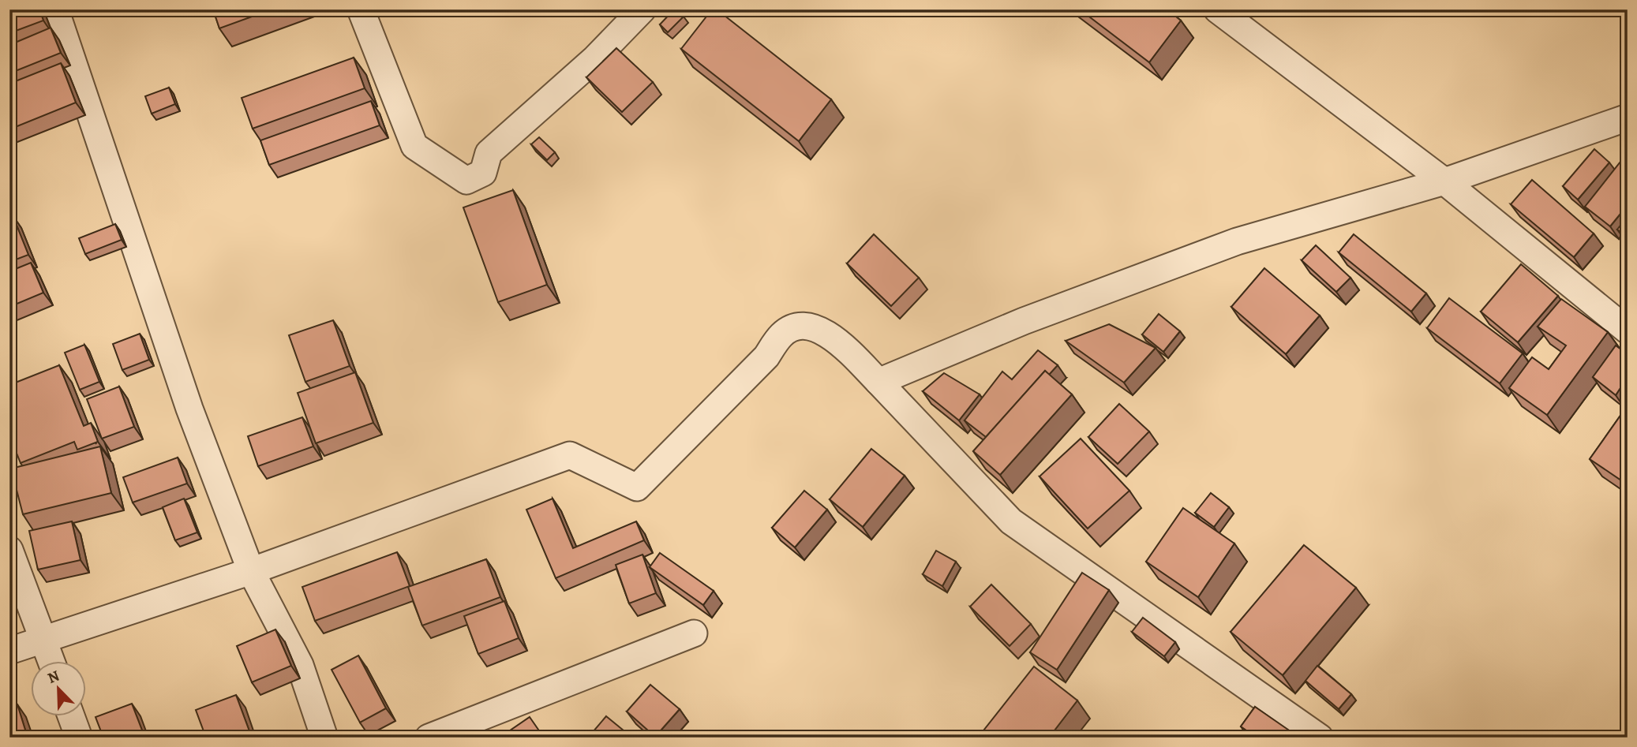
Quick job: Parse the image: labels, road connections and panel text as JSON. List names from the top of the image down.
{
  "north": "top left"
}
